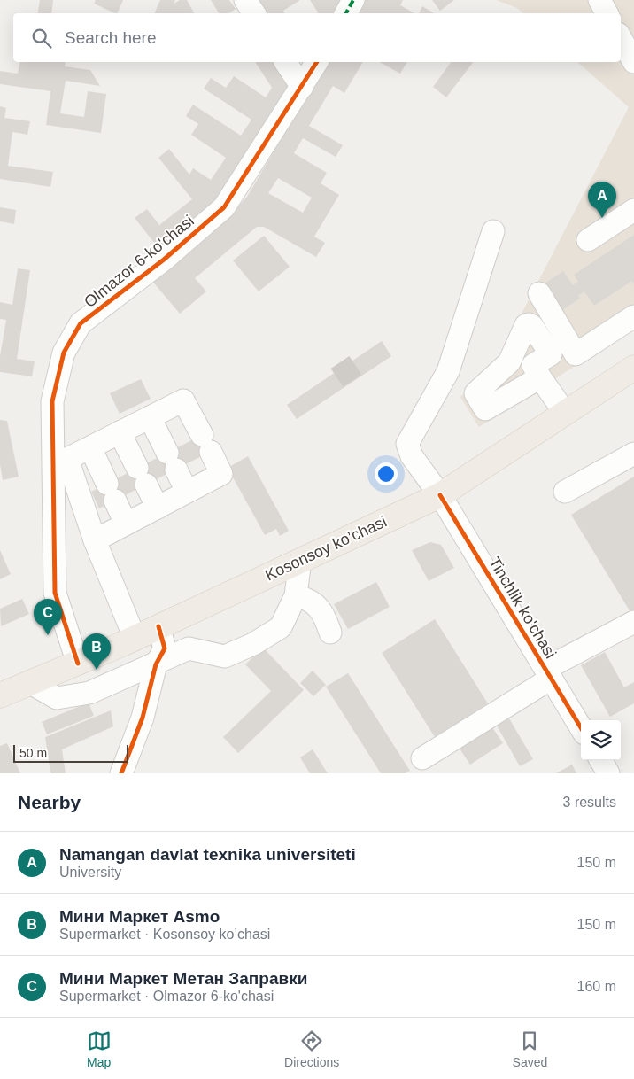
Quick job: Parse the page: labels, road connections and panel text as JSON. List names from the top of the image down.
{
  "streets": {
    "main road": ["Kosonsoy ko’chasi"],
    "street": ["Olmazor 6-ko'chasi", "Tinchlik ko'chasi"]
  },
  "crossings": [
    ["Olmazor 6-ko'chasi", "Kosonsoy ko’chasi"],
    ["Kosonsoy ko’chasi", "Tinchlik ko'chasi"]
  ],
  "scale_bar": "50 m",
  "page": {
    "search": "Search here",
    "pins": ["A", "C", "B"],
    "scale": "50 m",
    "heading": ["Nearby", "3 results"],
    "list": [
      {
        "mark": "A",
        "name": "Namangan davlat texnika universiteti",
        "note": "University",
        "value": "150 m"
      },
      {
        "mark": "B",
        "name": "Мини Маркет Asmo",
        "note": "Supermarket · Kosonsoy ko’chasi",
        "value": "150 m"
      },
      {
        "mark": "C",
        "name": "Мини Маркет Метан Заправки",
        "note": "Supermarket · Olmazor 6-ko'chasi",
        "value": "160 m"
      }
    ],
    "nav": ["Map", "Directions", "Saved"]
  }
}
